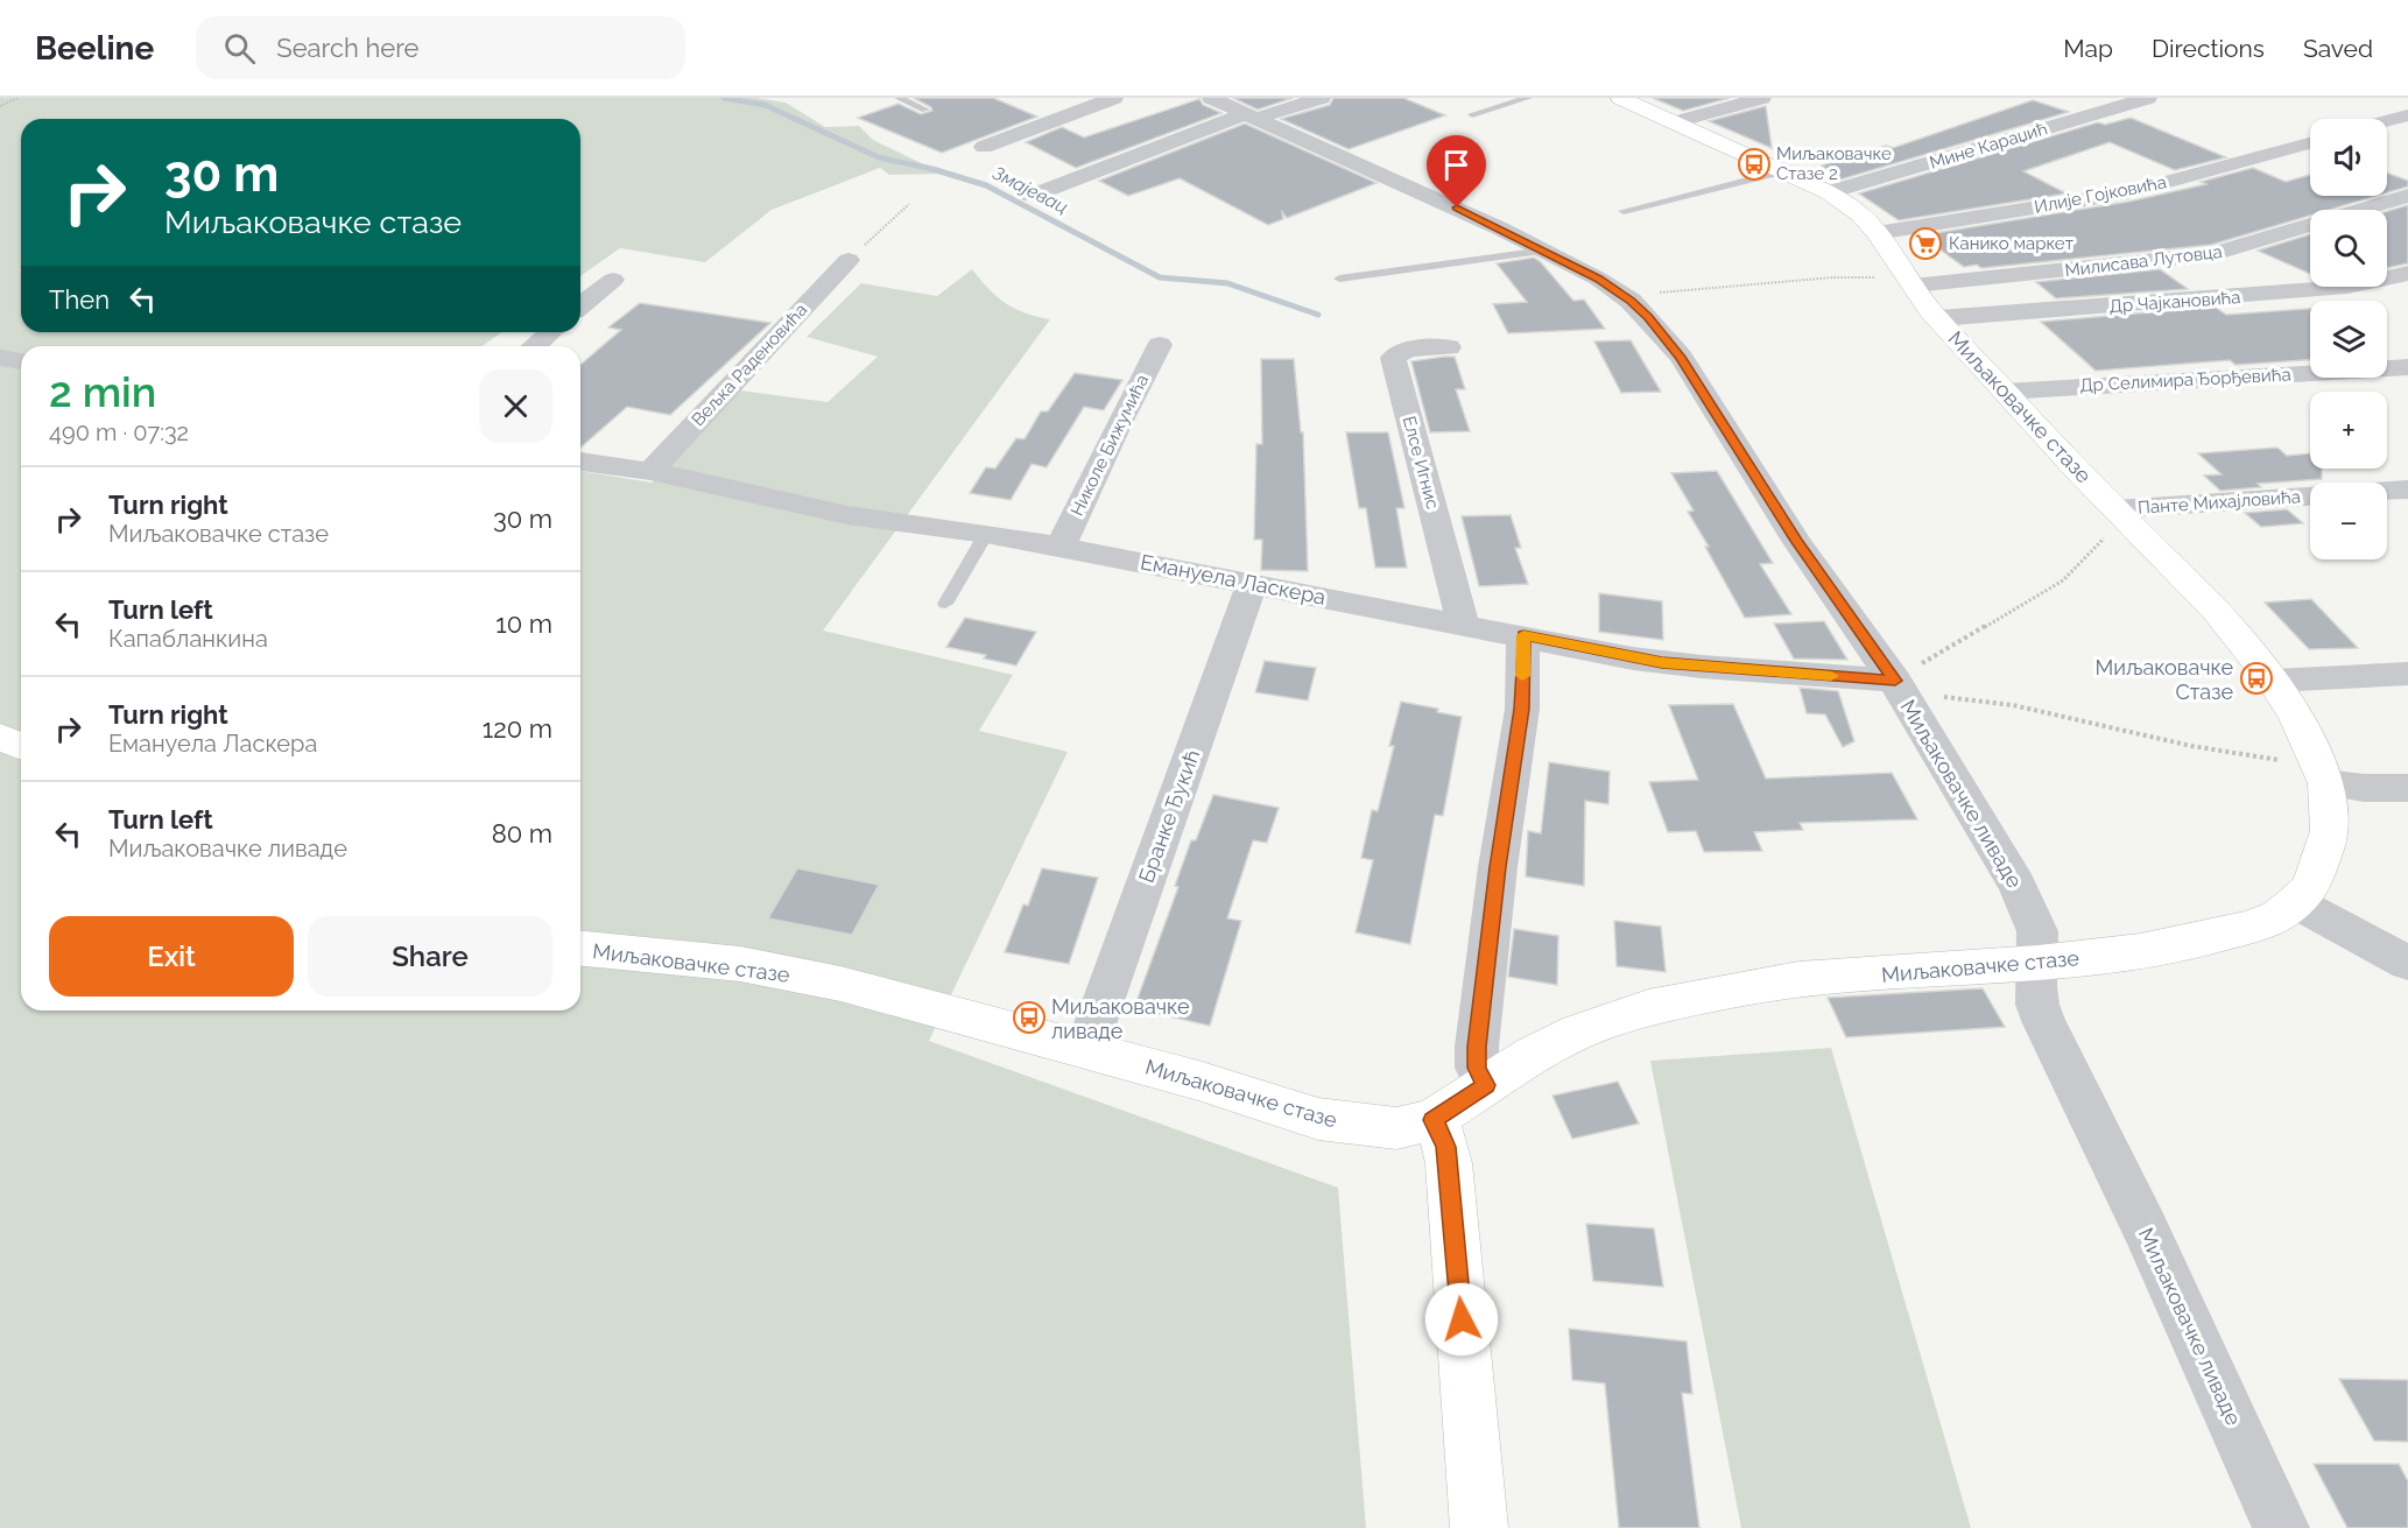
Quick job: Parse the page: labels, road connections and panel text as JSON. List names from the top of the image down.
{
  "streets": {
    "street": [
      "Мине Караџић",
      "Илије Гојковића",
      "Милисава Лутовца",
      "Др Чајкановића",
      "Вељка Раденовића",
      "Др Селимира Ђорђевића",
      "Миљаковачке стазе",
      "Николе Бижумића",
      "Елсе Игнис",
      "Панте Михајловића",
      "Емануела Ласкера",
      "Миљаковачке ливаде",
      "Бранке Ђукић"
    ]
  },
  "crossings": [
    ["Мине Караџић", "Миљаковачке стазе"],
    ["Илије Гојковића", "Миљаковачке стазе"],
    ["Милисава Лутовца", "Миљаковачке стазе"],
    ["Др Чајкановића", "Миљаковачке стазе"],
    ["Вељка Раденовића", "Емануела Ласкера"],
    ["Др Селимира Ђорђевића", "Миљаковачке стазе"],
    ["Миљаковачке стазе", "Панте Михајловића"],
    ["Миљаковачке стазе", "Миљаковачке ливаде"],
    ["Миљаковачке стазе", "Бранке Ђукић"],
    ["Николе Бижумића", "Емануела Ласкера"],
    ["Елсе Игнис", "Емануела Ласкера"],
    ["Емануела Ласкера", "Миљаковачке ливаде"],
    ["Емануела Ласкера", "Бранке Ђукић"]
  ],
  "water": ["Змајевац"],
  "places": {
    "bus stop": ["Миљаковачке Стазе 2", "Миљаковачке Стазе", "Миљаковачке ливаде"],
    "supermarket": ["Канико маркет"]
  },
  "page": {
    "header": "Beeline",
    "search": "Search here",
    "nav": ["Map", "Directions", "Saved"],
    "map_buttons": ["+", "−"],
    "turn": ["30 m", "Миљаковачке стазе"],
    "then": "Then",
    "heading": ["2 min", "490 m · 07:32"],
    "list": [
      {
        "name": "Turn right",
        "note": "Миљаковачке стазе",
        "value": "30 m"
      },
      {
        "name": "Turn left",
        "note": "Капабланкина",
        "value": "10 m"
      },
      {
        "name": "Turn right",
        "note": "Емануела Ласкера",
        "value": "120 m"
      },
      {
        "name": "Turn left",
        "note": "Миљаковачке ливаде",
        "value": "80 m"
      }
    ],
    "buttons": ["Exit", "Share"]
  }
}
